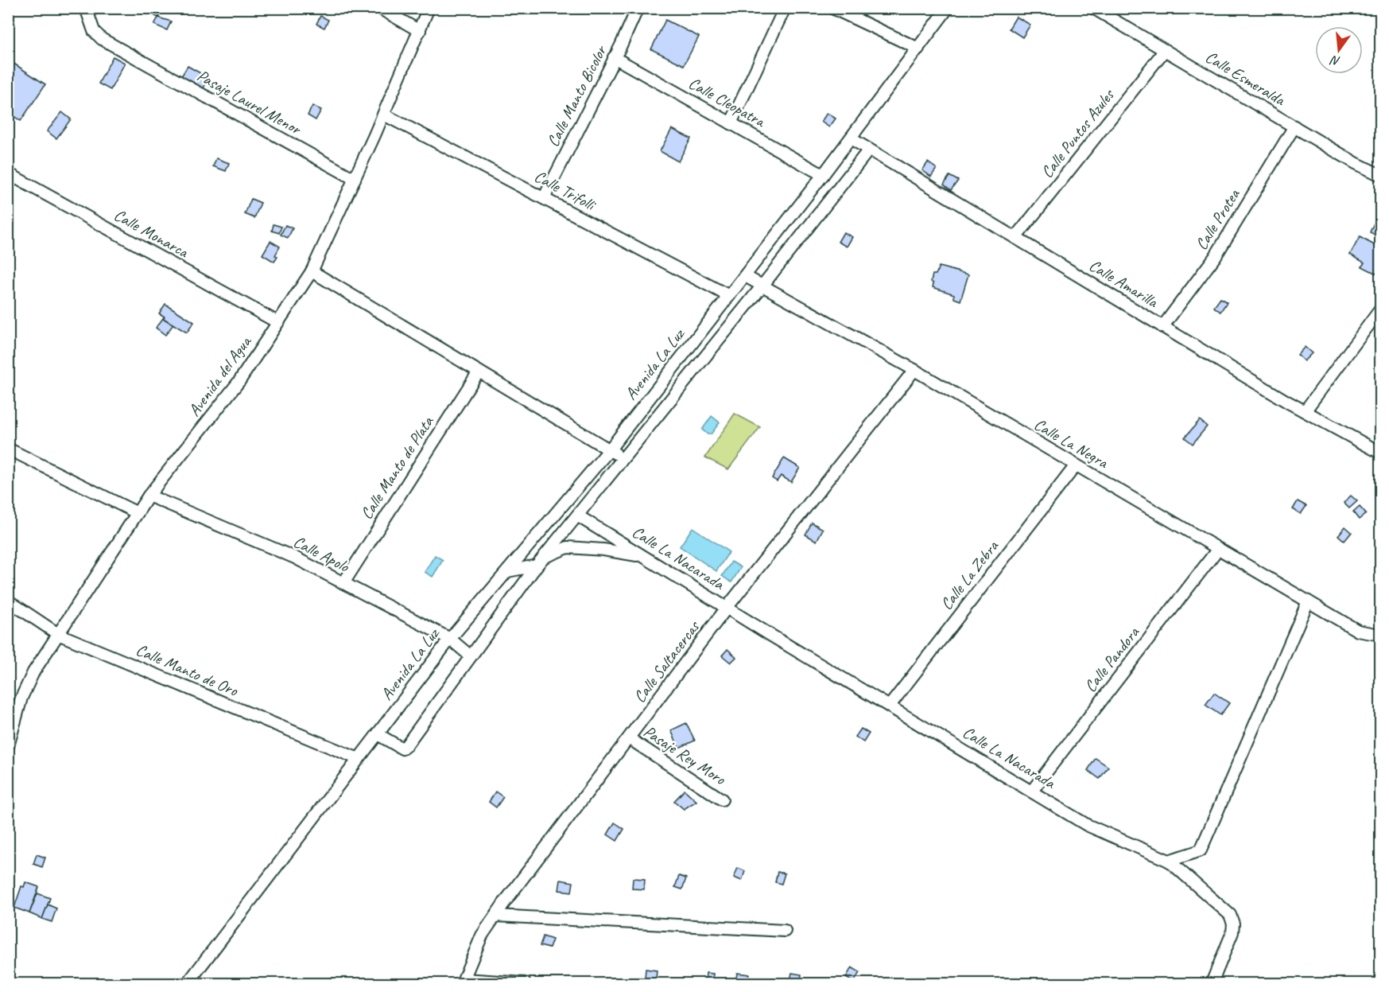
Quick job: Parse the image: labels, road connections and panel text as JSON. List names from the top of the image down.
{
  "streets": {
    "street": [
      "Calle Esmeralda",
      "Calle Manto Bicolor",
      "Pasaje Laurel Menor",
      "Calle Cleopatra",
      "Calle Puntos Azules",
      "Calle Trifolli",
      "Calle Protea",
      "Calle Monarca",
      "Calle Amarilla",
      "Avenida La Luz",
      "Avenida del Agua",
      "Calle La Negra",
      "Calle Manto de Plata",
      "Calle Apolo",
      "Calle La Nacarada",
      "Calle La Zebra",
      "Calle Pandora",
      "Calle Saltacercas",
      "Calle Manto de Oro",
      "Pasaje Rey Moro"
    ]
  },
  "crossings": [
    ["Calle Esmeralda", "Calle Puntos Azules"],
    ["Calle Esmeralda", "Calle Protea"],
    ["Calle Manto Bicolor", "Calle Cleopatra"],
    ["Calle Manto Bicolor", "Calle Trifolli"],
    ["Pasaje Laurel Menor", "Avenida del Agua"],
    ["Calle Cleopatra", "Avenida La Luz"],
    ["Calle Puntos Azules", "Calle Amarilla"],
    ["Calle Trifolli", "Avenida La Luz"],
    ["Calle Trifolli", "Avenida del Agua"],
    ["Calle Protea", "Calle Amarilla"],
    ["Calle Monarca", "Avenida del Agua"],
    ["Calle Amarilla", "Avenida La Luz"],
    ["Avenida La Luz", "Calle La Negra"],
    ["Avenida La Luz", "Calle Apolo"],
    ["Avenida La Luz", "Calle La Nacarada"],
    ["Avenida La Luz", "Calle Manto de Oro"],
    ["Avenida del Agua", "Calle Apolo"],
    ["Avenida del Agua", "Calle Manto de Oro"],
    ["Calle La Negra", "Calle La Zebra"],
    ["Calle La Negra", "Calle Pandora"],
    ["Calle La Negra", "Calle Saltacercas"],
    ["Calle Manto de Plata", "Calle Apolo"],
    ["Calle La Nacarada", "Calle La Zebra"],
    ["Calle La Nacarada", "Calle Pandora"],
    ["Calle La Nacarada", "Calle Saltacercas"],
    ["Calle Saltacercas", "Pasaje Rey Moro"]
  ],
  "north": "bottom"
}
